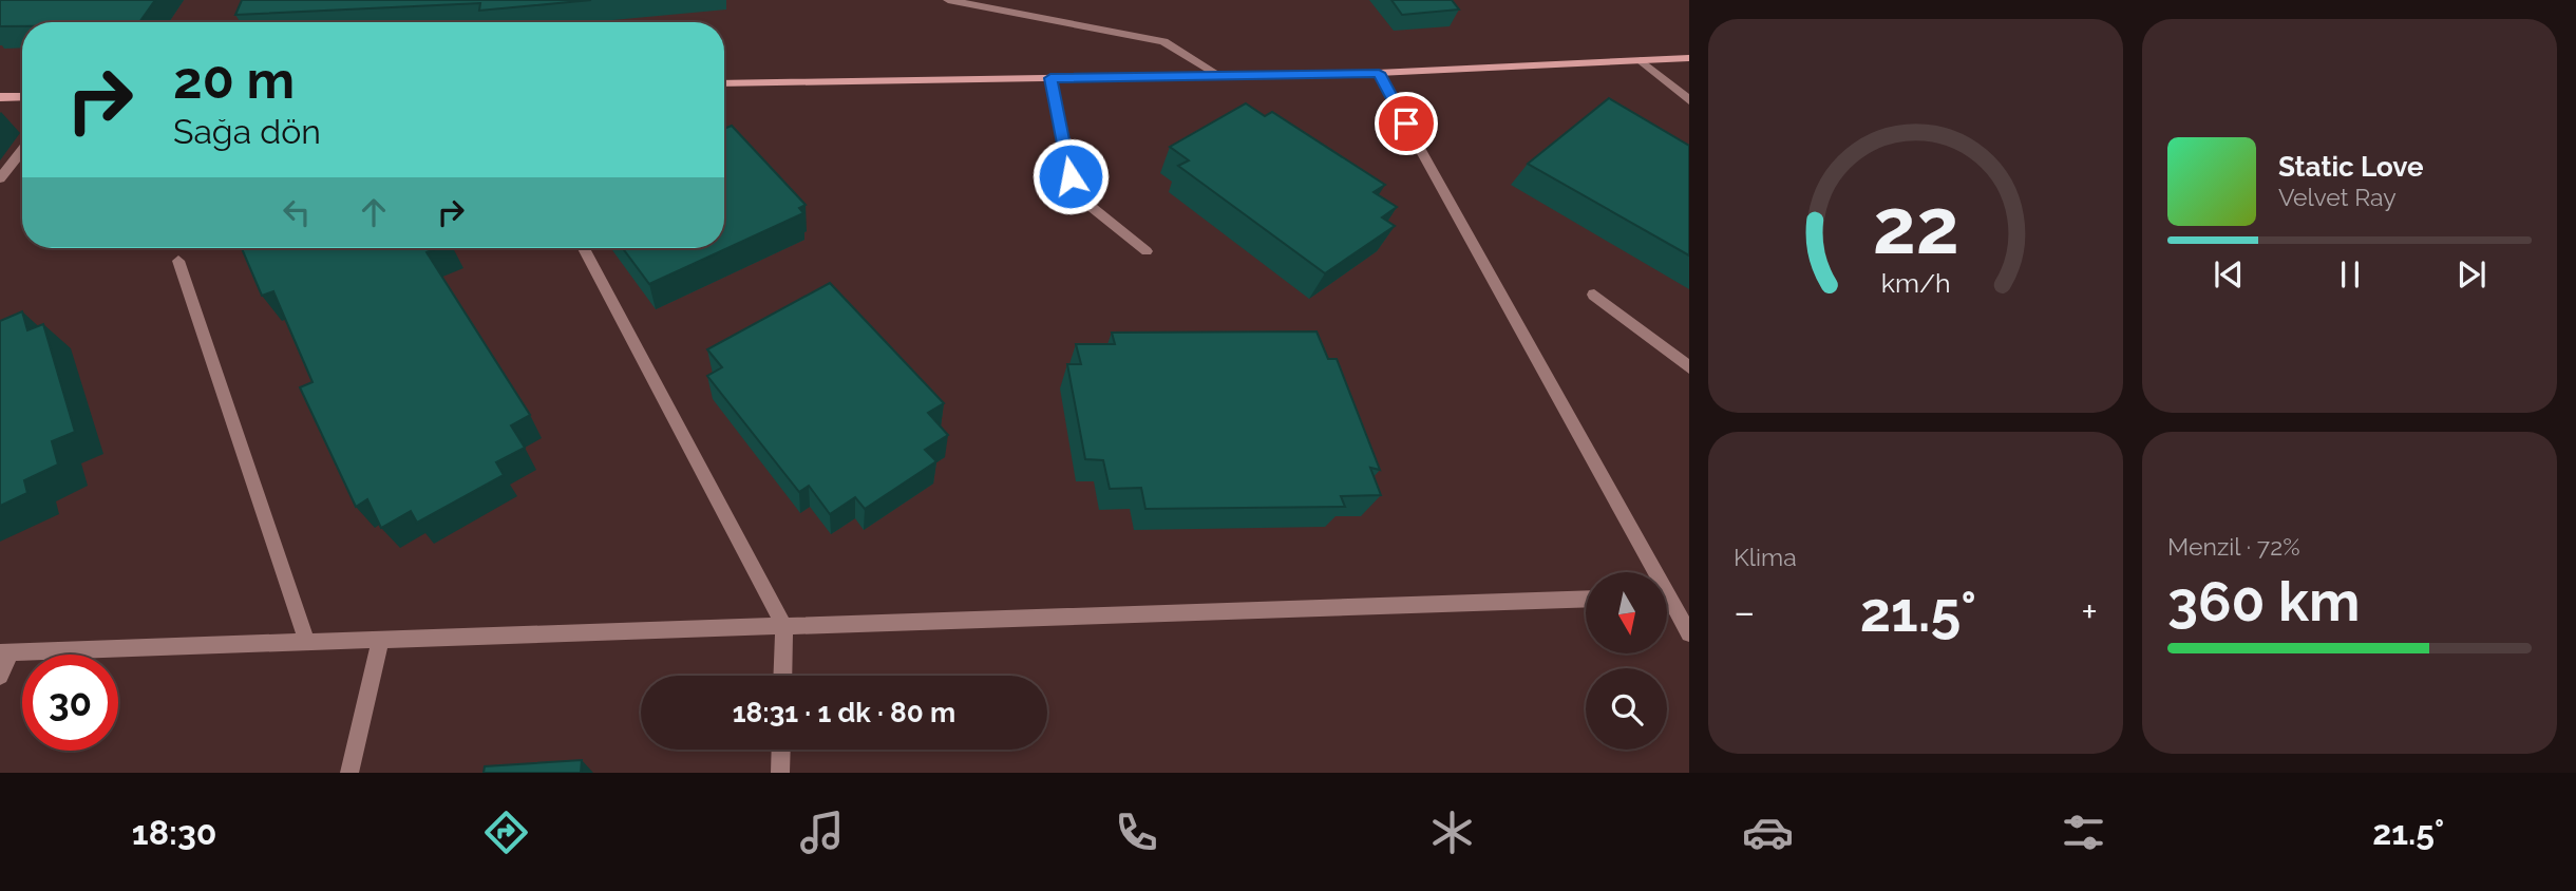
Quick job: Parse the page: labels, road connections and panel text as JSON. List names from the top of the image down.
{
  "north": "bottom",
  "page": {
    "turn": ["20 m", "Sağa dön"],
    "song": ["Static Love", "Velvet Ray"],
    "tile": [
      "Klima",
      ["Menzil · 72%", "360 km"]
    ],
    "heat": ["−", "21.5°", "+"],
    "limit": "30",
    "trip": "18:31 · 1 dk · 80 m",
    "tabs": ["18:30", "21.5°"],
    "gauge": ["22", "km/h"]
  }
}
